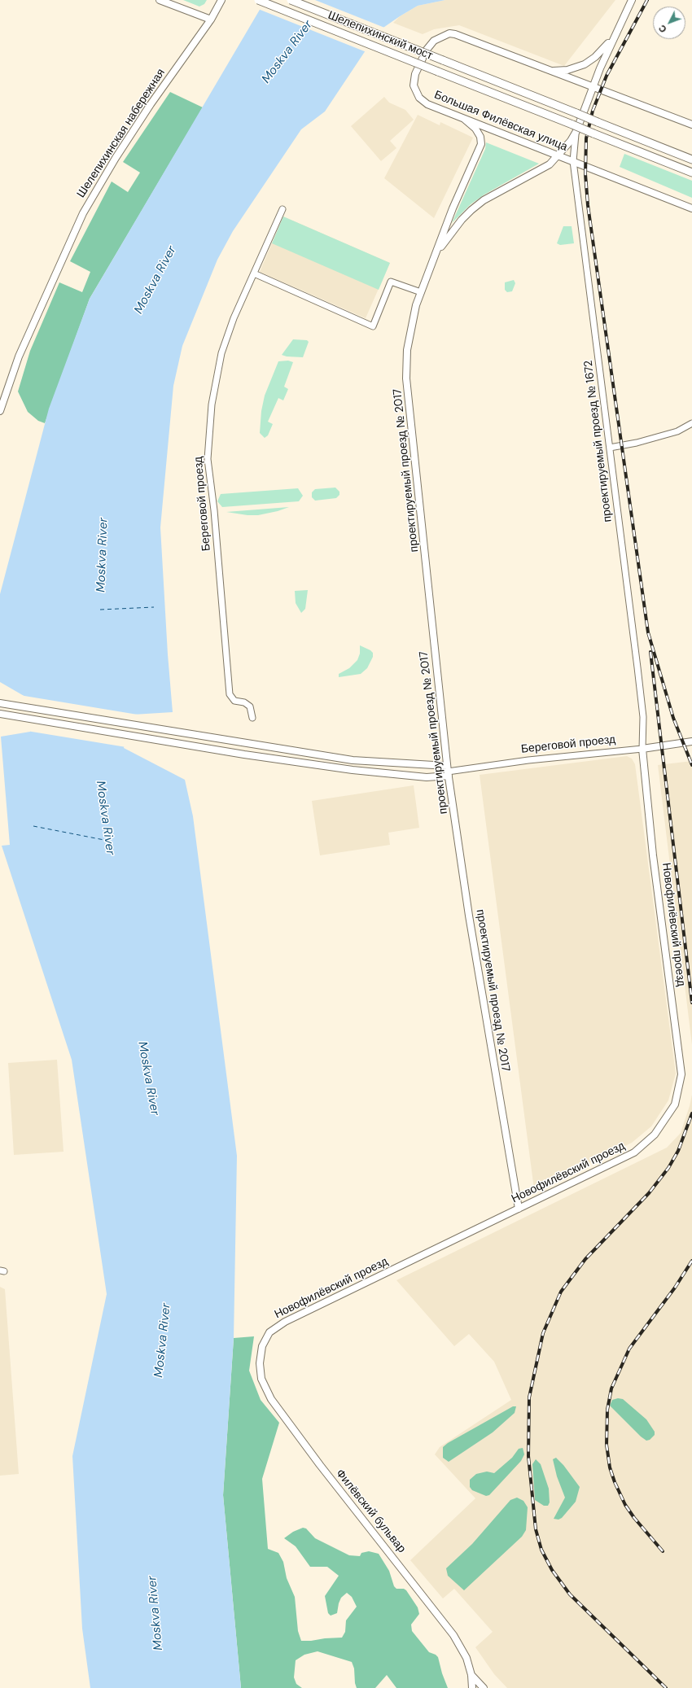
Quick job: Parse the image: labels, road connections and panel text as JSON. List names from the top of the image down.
{
  "streets": {
    "main road": ["Шелепихинский мост"],
    "street": [
      "Большая Филёвская улица",
      "Шелепихинская набережная",
      "проектируемый проезд № 1672",
      "проектируемый проезд № 2017",
      "Береговой проезд",
      "Новофилёвский проезд",
      "Филёвский бульвар"
    ]
  },
  "crossings": [
    ["Большая Филёвская улица", "проектируемый проезд № 1672"],
    ["Большая Филёвская улица", "проектируемый проезд № 2017"],
    ["проектируемый проезд № 1672", "проектируемый проезд № 2017"],
    ["проектируемый проезд № 1672", "Береговой проезд"],
    ["проектируемый проезд № 1672", "Новофилёвский проезд"],
    ["проектируемый проезд № 2017", "Береговой проезд"],
    ["проектируемый проезд № 2017", "Новофилёвский проезд"],
    ["Береговой проезд", "Новофилёвский проезд"],
    ["Новофилёвский проезд", "Филёвский бульвар"]
  ],
  "water": ["Moskva River"],
  "north": "bottom left"
}
